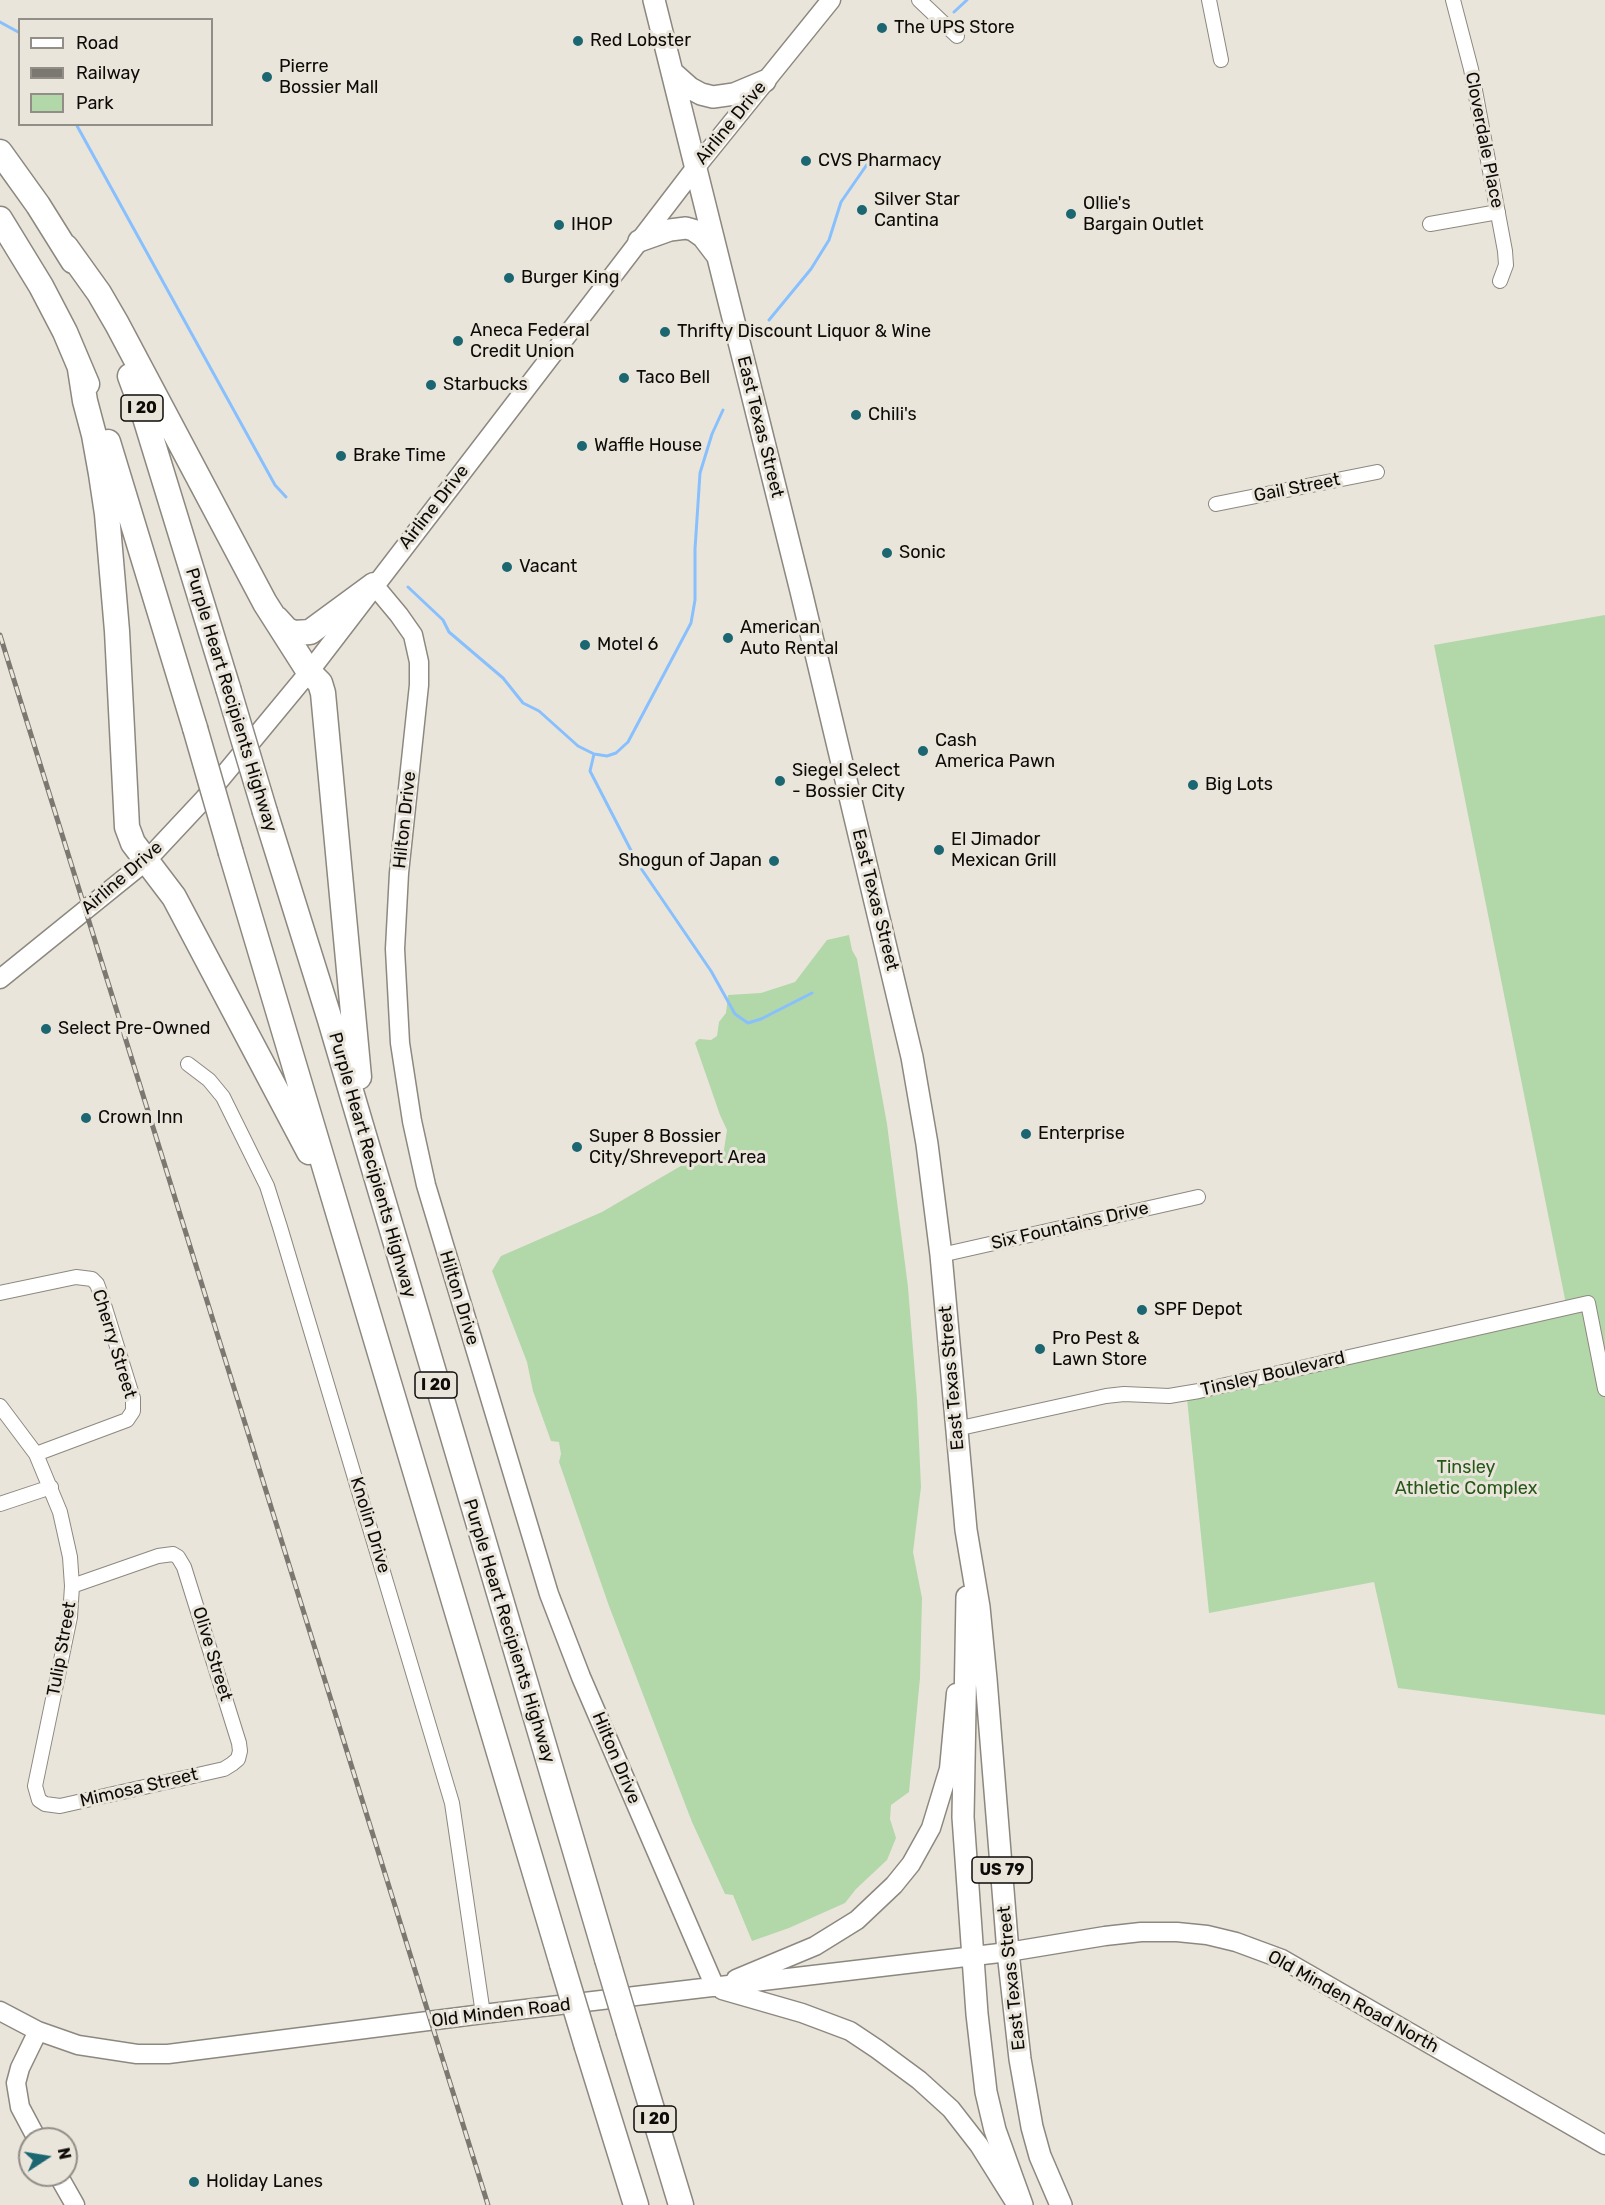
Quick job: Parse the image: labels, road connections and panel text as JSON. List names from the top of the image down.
{
  "streets": {
    "highway": ["I 20", "Purple Heart Recipients Highway"],
    "main road": [
      "Airline Drive",
      "East Texas Street",
      "Hilton Drive",
      "US 79",
      "Old Minden Road North",
      "Old Minden Road"
    ],
    "street": [
      "Cloverdale Place",
      "Gail Street",
      "Six Fountains Drive",
      "Cherry Street",
      "Tinsley Boulevard",
      "Knolin Drive",
      "Tulip Street",
      "Olive Street",
      "Mimosa Street"
    ]
  },
  "crossings": [
    ["Airline Drive", "East Texas Street"],
    ["Airline Drive", "Hilton Drive"],
    ["East Texas Street", "Six Fountains Drive"],
    ["East Texas Street", "Tinsley Boulevard"],
    ["East Texas Street", "Old Minden Road North"],
    ["East Texas Street", "Old Minden Road"],
    ["Hilton Drive", "Old Minden Road"],
    ["Cherry Street", "Tulip Street"],
    ["Knolin Drive", "Old Minden Road"],
    ["Tulip Street", "Olive Street"],
    ["Tulip Street", "Mimosa Street"],
    ["Olive Street", "Mimosa Street"],
    ["Old Minden Road North", "Old Minden Road"]
  ],
  "parks": ["Tinsley Athletic Complex"],
  "places": [
    "The UPS Store",
    "Red Lobster",
    "Pierre Bossier Mall",
    "CVS Pharmacy",
    "Silver Star Cantina",
    "Ollie's Bargain Outlet",
    "IHOP",
    "Burger King",
    "Thrifty Discount Liquor & Wine",
    "Aneca Federal Credit Union",
    "Taco Bell",
    "Starbucks",
    "Chili's",
    "Waffle House",
    "Brake Time",
    "Sonic",
    "Vacant",
    "American Auto Rental",
    "Motel 6",
    "Cash America Pawn",
    "Siegel Select - Bossier City",
    "Big Lots",
    "El Jimador Mexican Grill",
    "Shogun of Japan",
    "Select Pre-Owned",
    "Crown Inn",
    "Enterprise",
    "Super 8 Bossier City/Shreveport Area",
    "SPF Depot",
    "Pro Pest & Lawn Store",
    "Holiday Lanes"
  ],
  "legend": ["Road", "Railway", "Park"],
  "north": "right"
}
